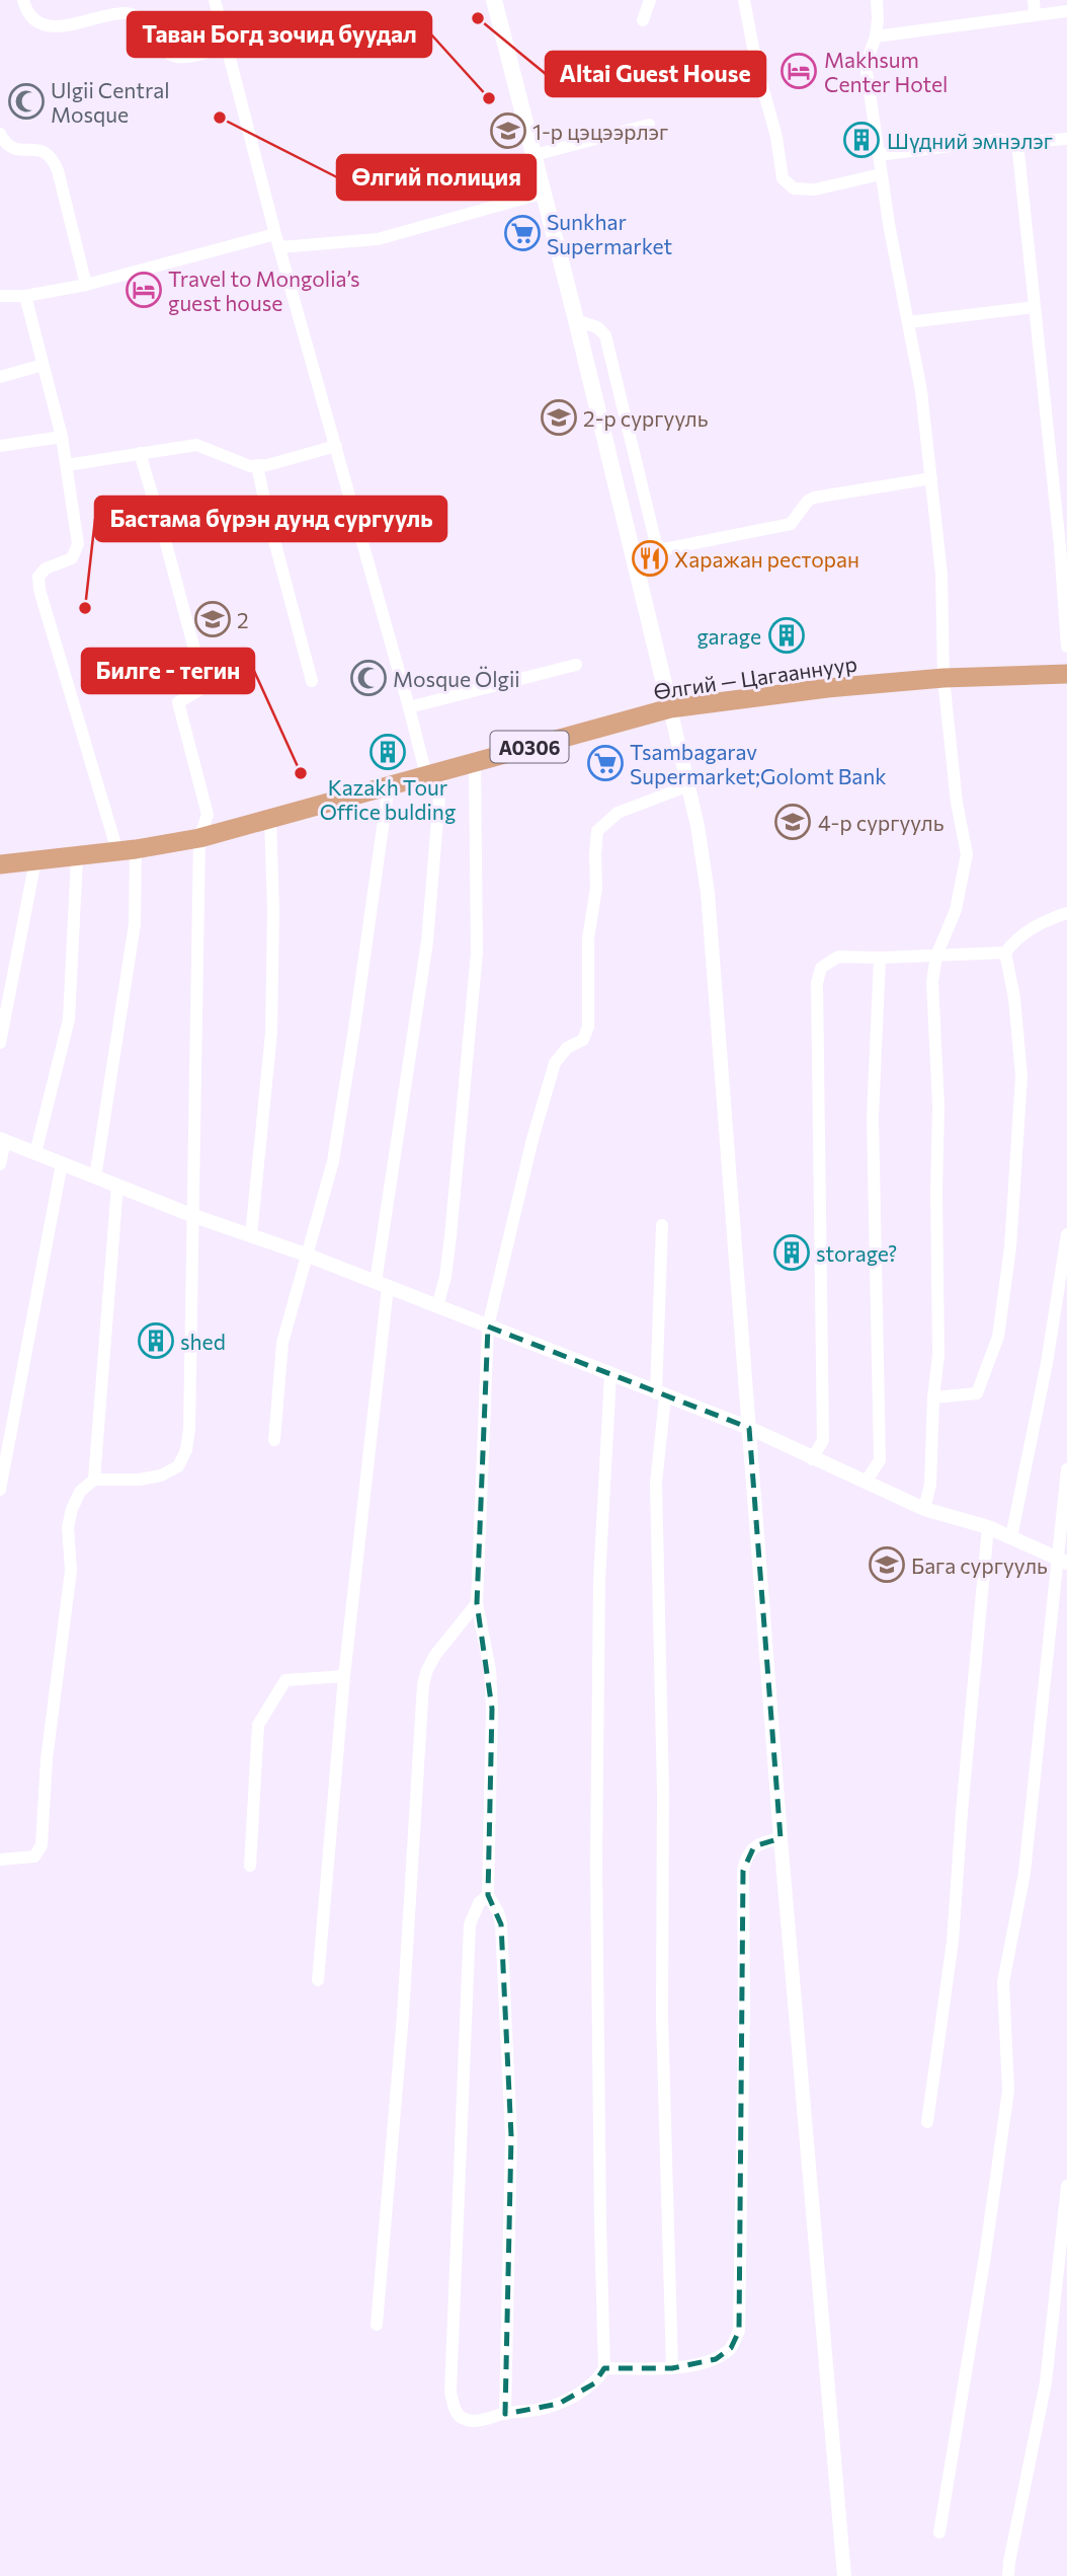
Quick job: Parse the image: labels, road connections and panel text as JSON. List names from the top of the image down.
{
  "streets": {
    "highway": ["Өлгий — Цагааннуур", "A0306"]
  },
  "places": {
    "other": [
      "Altai Guest House",
      "Таван Богд зочид буудал",
      "Өлгий полиция",
      "Бастама бүрэн дунд сургууль",
      "Билге - тегин"
    ],
    "hotel": ["Makhsum Center Hotel", "Travel to Mongolia’s guest house"],
    "mosque": ["Ulgii Central Mosque", "Mosque Ölgii"],
    "school or university": [
      "1-р цэцээрлэг",
      "2-р сургууль",
      "2",
      "4-р сургууль",
      "Бага сургууль"
    ],
    "building": [
      "Шүдний эмнэлэг",
      "garage",
      "Kazakh Tour Office bulding",
      "storage?",
      "shed"
    ],
    "supermarket": ["Sunkhar Supermarket", "Tsambagarav Supermarket;Golomt Bank"],
    "restaurant": ["Харажан ресторан"]
  }
}
